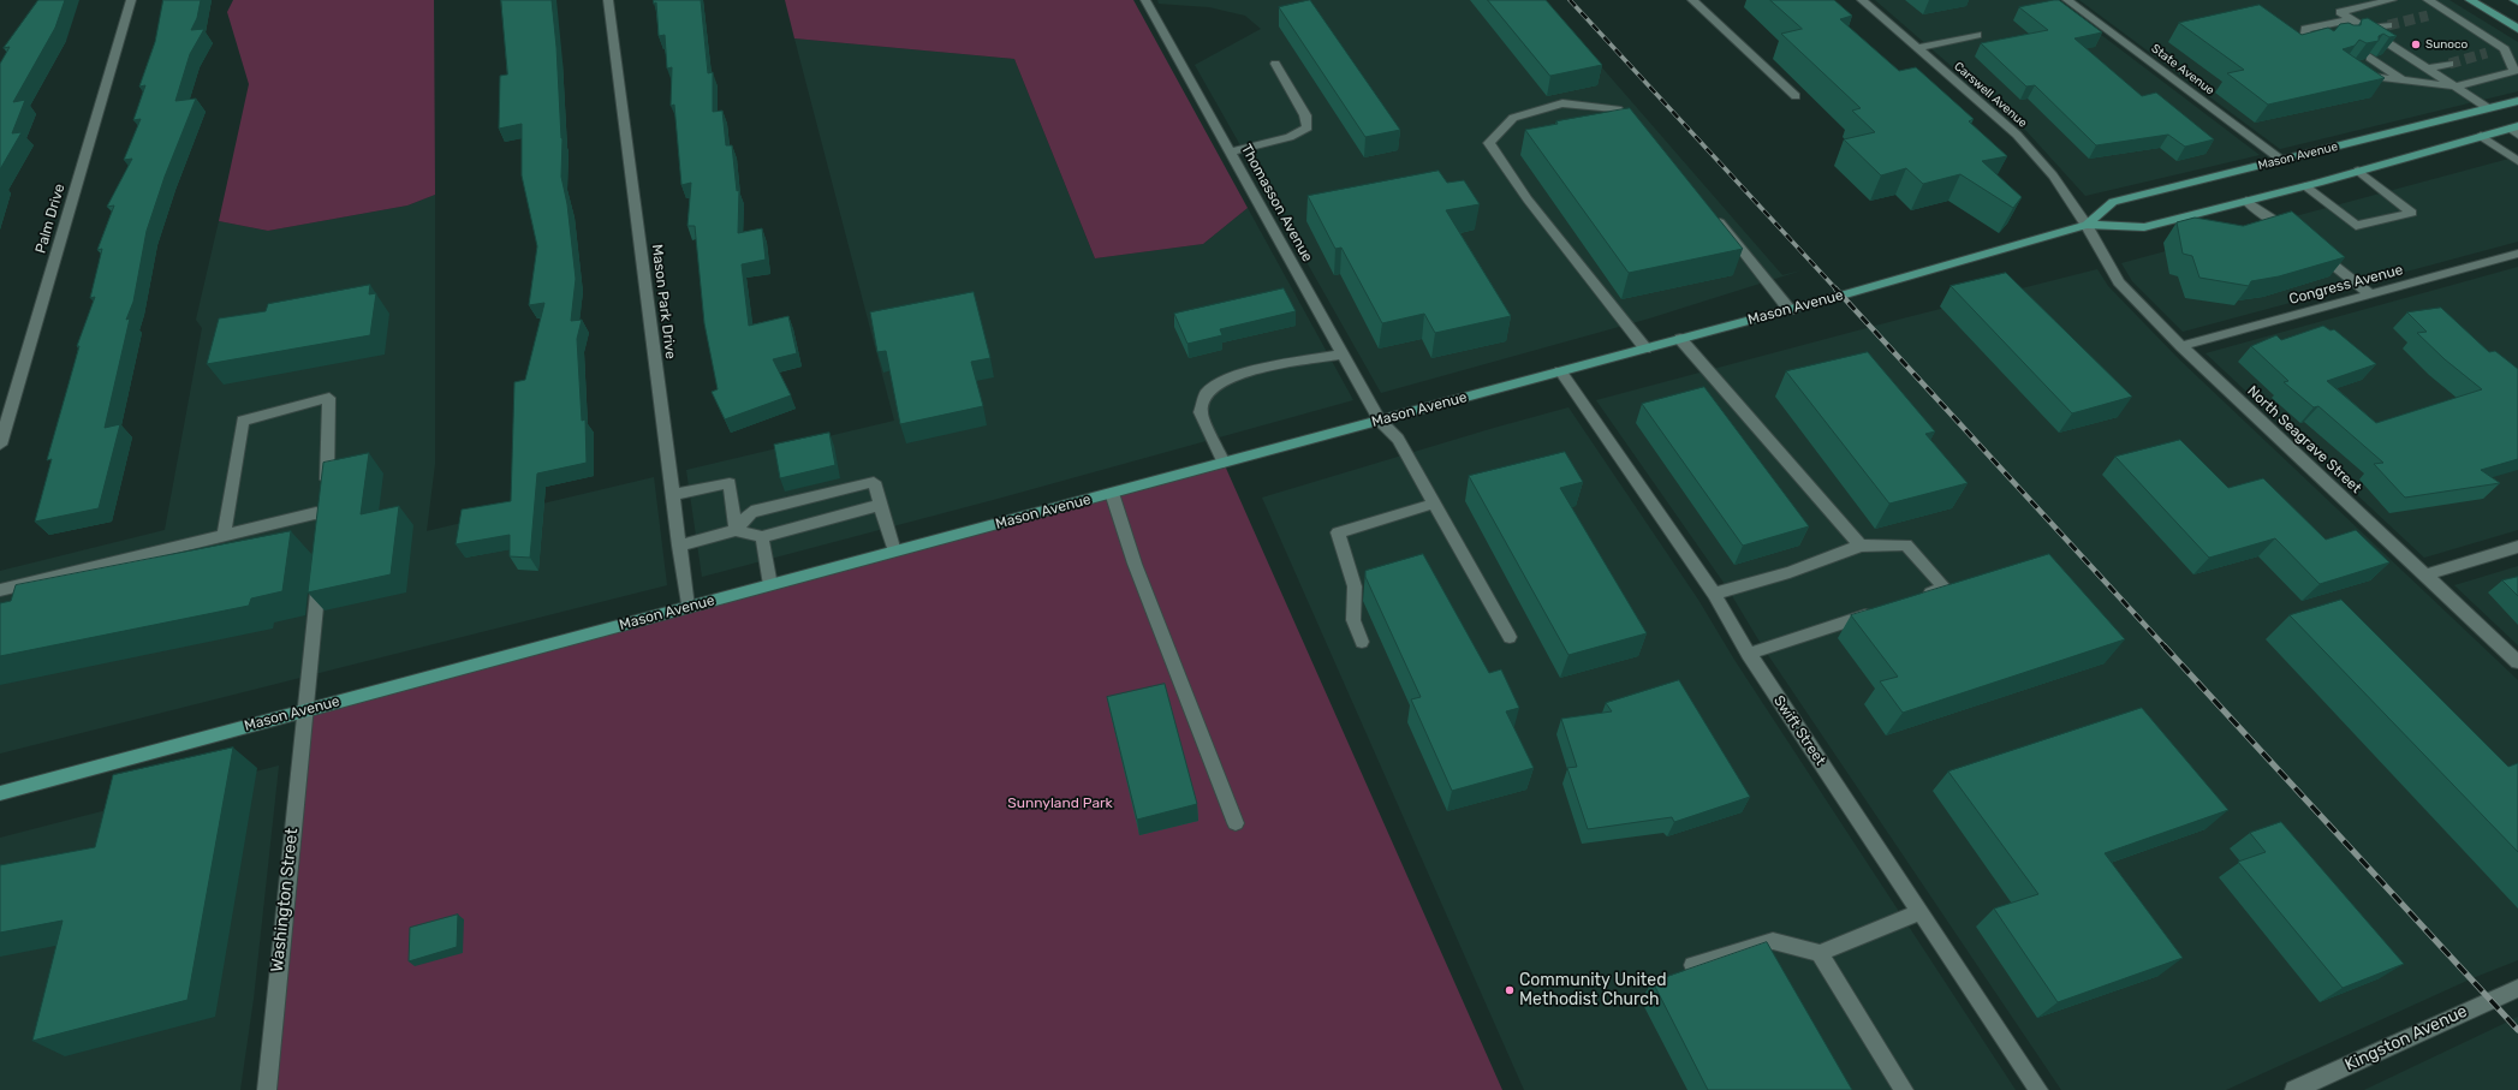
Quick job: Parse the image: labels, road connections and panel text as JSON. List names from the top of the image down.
{
  "streets": {
    "main road": ["Mason Avenue"],
    "street": [
      "State Avenue",
      "Carswell Avenue",
      "Thomasson Avenue",
      "Palm Drive",
      "Congress Avenue",
      "Mason Park Drive",
      "North Seagrave Street",
      "Swift Street",
      "Washington Street",
      "Kingston Avenue"
    ]
  },
  "crossings": [
    ["State Avenue", "Mason Avenue"],
    ["Carswell Avenue", "Mason Avenue"],
    ["Carswell Avenue", "North Seagrave Street"],
    ["Mason Avenue", "Thomasson Avenue"],
    ["Mason Avenue", "Mason Park Drive"],
    ["Mason Avenue", "North Seagrave Street"],
    ["Mason Avenue", "Swift Street"],
    ["Mason Avenue", "Washington Street"],
    ["Congress Avenue", "North Seagrave Street"]
  ],
  "parks": ["Sunnyland Park"],
  "places": ["Sunoco", "Community United Methodist Church"]
}
